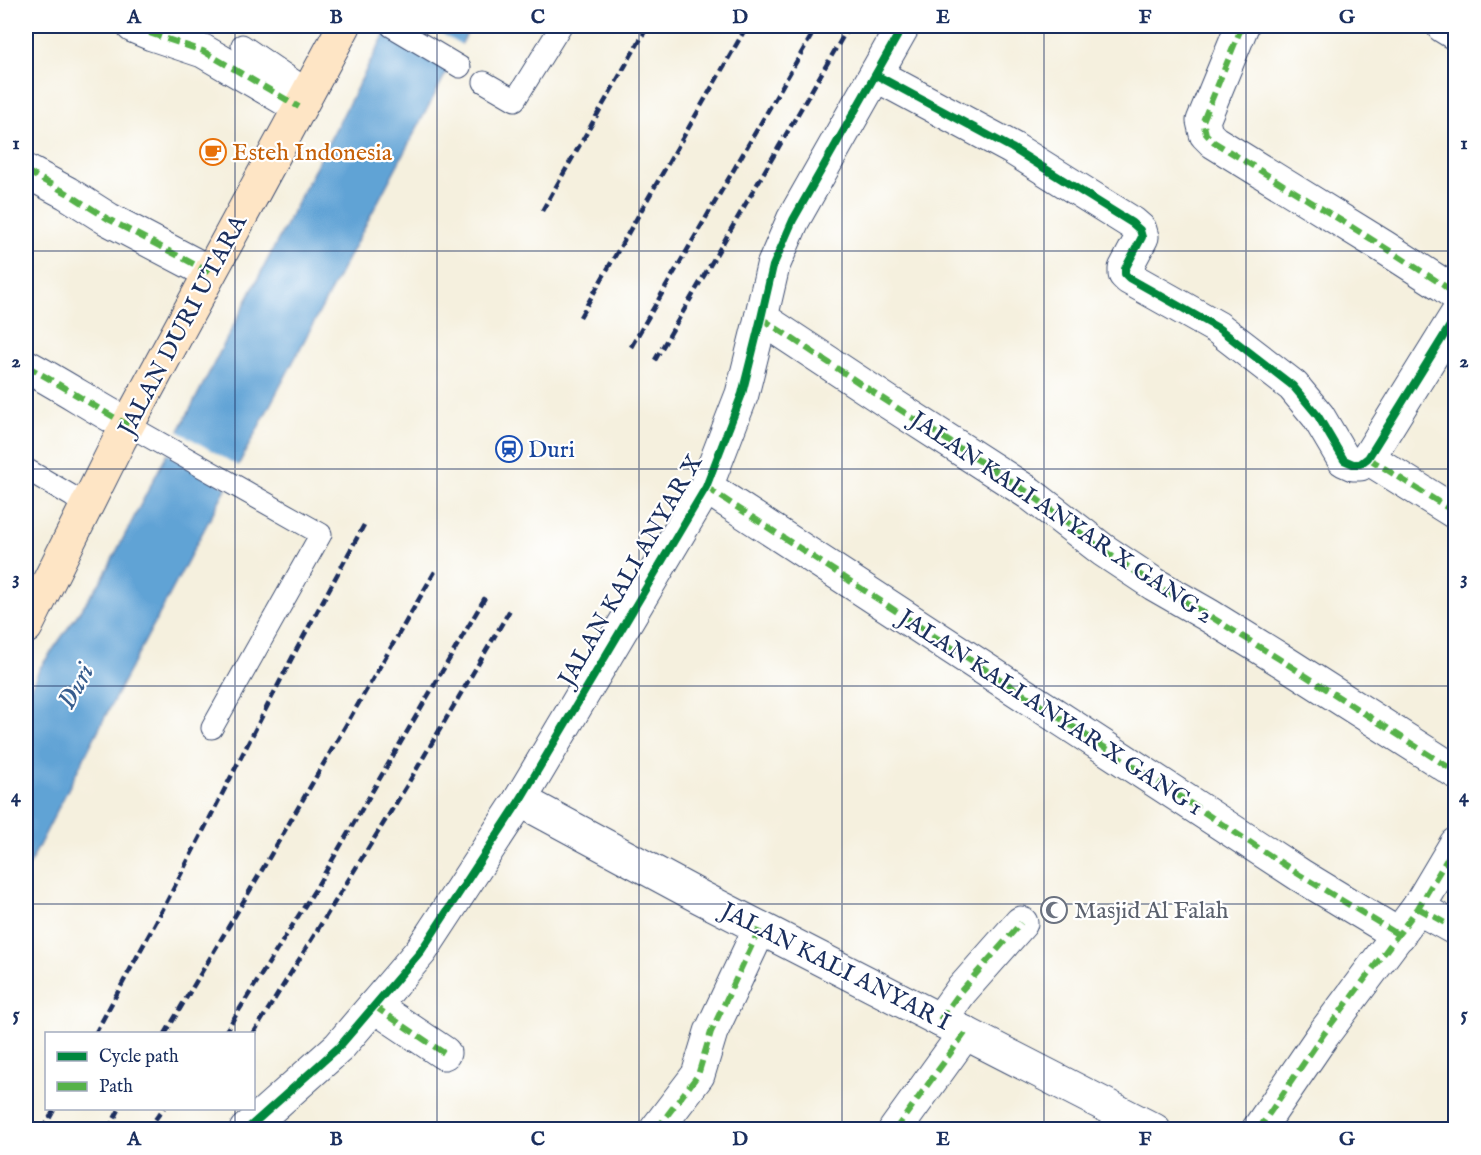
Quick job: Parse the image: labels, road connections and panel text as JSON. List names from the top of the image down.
{
  "streets": {
    "street": [
      "JALAN DURI UTARA",
      "JALAN KALI ANYAR X GANG 2",
      "JALAN KALI ANYAR X",
      "JALAN KALI ANYAR X GANG 1",
      "JALAN KALI ANYAR I"
    ]
  },
  "crossings": [
    ["JALAN KALI ANYAR X GANG 2", "JALAN KALI ANYAR X"],
    ["JALAN KALI ANYAR X", "JALAN KALI ANYAR X GANG 1"],
    ["JALAN KALI ANYAR X", "JALAN KALI ANYAR I"]
  ],
  "water": ["Duri"],
  "places": {
    "cafe": ["Esteh Indonesia"],
    "station": ["Duri"],
    "mosque": ["Masjid Al Falah"]
  },
  "legend": ["Cycle path", "Path"],
  "grid": {
    "columns": [
      "A",
      "B",
      "C",
      "D",
      "E",
      "F",
      "G"
    ],
    "rows": [
      "1",
      "2",
      "3",
      "4",
      "5"
    ]
  }
}
